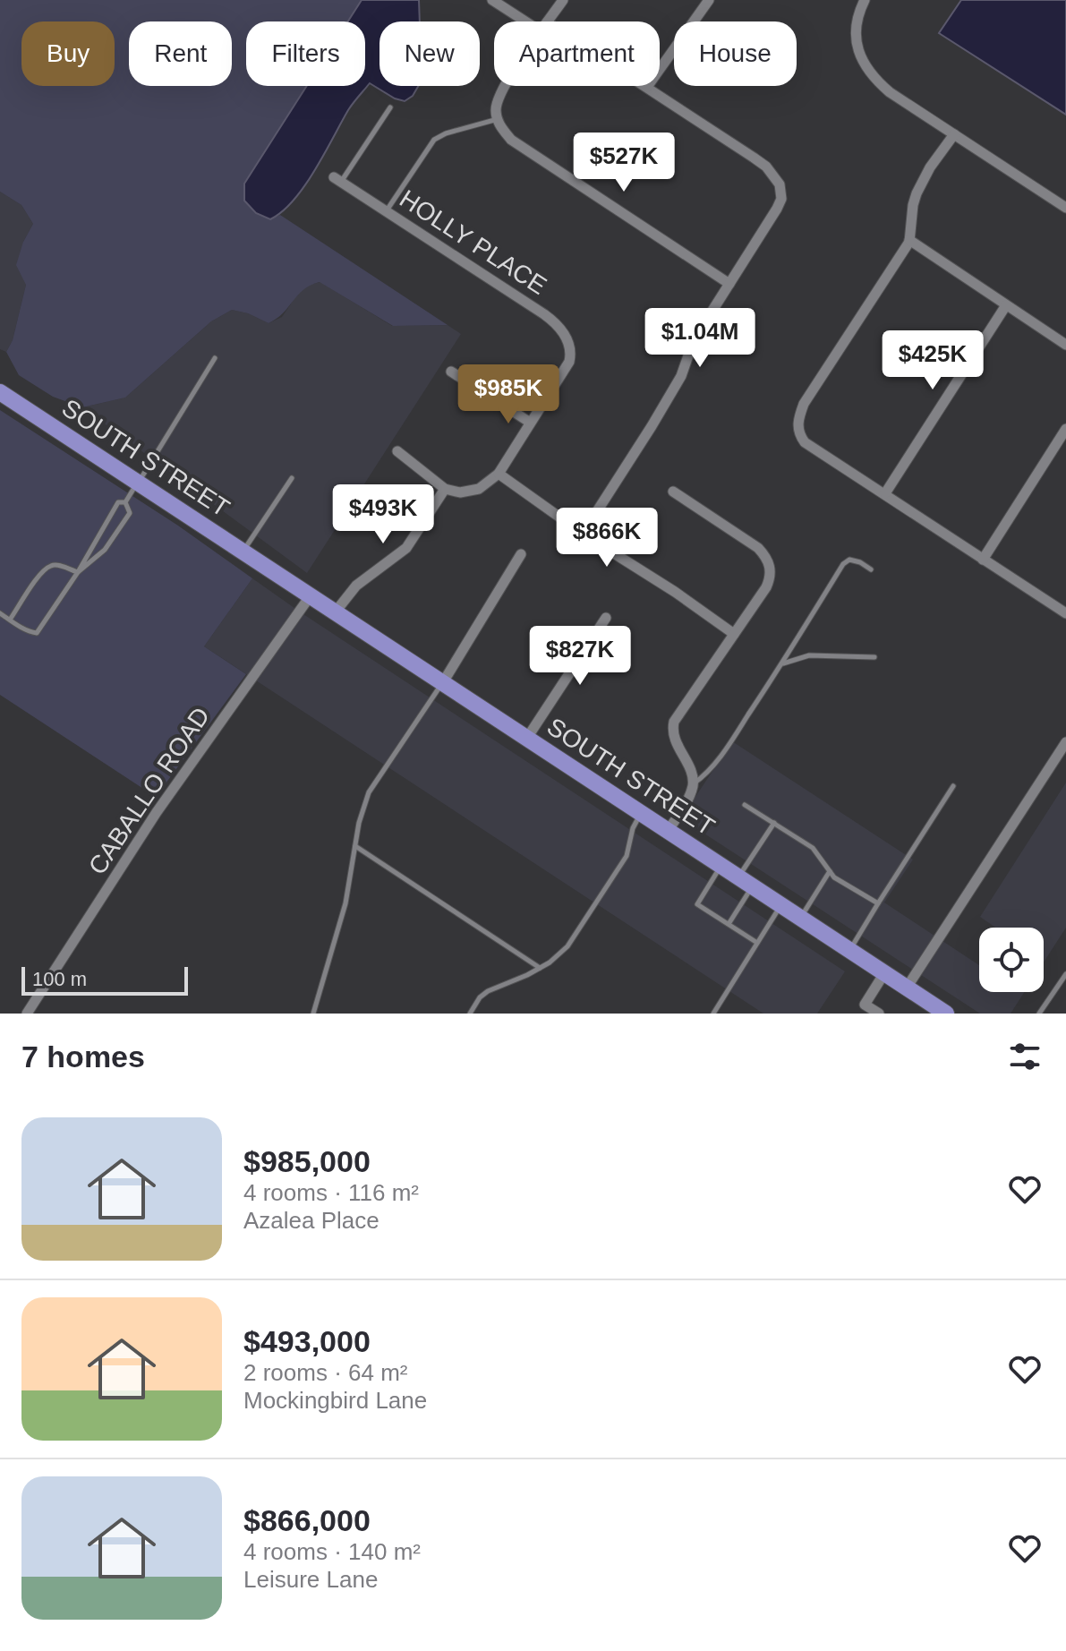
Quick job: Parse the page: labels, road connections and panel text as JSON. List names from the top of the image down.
{
  "streets": {
    "main road": ["SOUTH STREET"],
    "street": ["HOLLY PLACE", "CABALLO ROAD"]
  },
  "crossings": [
    ["SOUTH STREET", "CABALLO ROAD"]
  ],
  "scale_bar": "100 m",
  "page": {
    "chip": [
      "Buy",
      "Rent",
      "Filters",
      "New",
      "Apartment",
      "House"
    ],
    "price": [
      "$527K",
      "$1.04M",
      "$425K",
      "$985K",
      "$493K",
      "$866K",
      "$827K"
    ],
    "scale": "100 m",
    "heading": "7 homes",
    "list": [
      {
        "name": "$985,000",
        "note": "4 rooms · 116 m² · Azalea Place"
      },
      {
        "name": "$493,000",
        "note": "2 rooms · 64 m² · Mockingbird Lane"
      },
      {
        "name": "$866,000",
        "note": "4 rooms · 140 m² · Leisure Lane"
      }
    ]
  }
}
